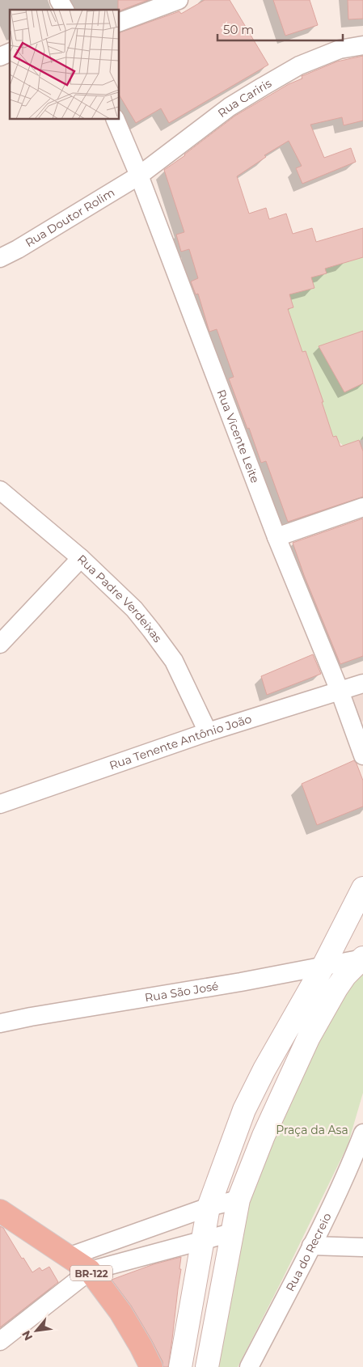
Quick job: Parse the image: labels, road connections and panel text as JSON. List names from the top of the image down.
{
  "streets": {
    "highway": ["BR-122"],
    "street": [
      "Rua Cariris",
      "Rua Doutor Rolim",
      "Rua Vicente Leite",
      "Rua Padre Verdeixas",
      "Rua Tenente Antônio João",
      "Rua São José",
      "Rua do Recreio"
    ]
  },
  "crossings": [
    ["Rua Cariris", "Rua Doutor Rolim"],
    ["Rua Cariris", "Rua Vicente Leite"],
    ["Rua Doutor Rolim", "Rua Vicente Leite"],
    ["Rua Vicente Leite", "Rua Tenente Antônio João"],
    ["Rua Padre Verdeixas", "Rua Tenente Antônio João"]
  ],
  "parks": ["Praça da Asa"],
  "scale_bar": "50 m",
  "north": "bottom left"
}
